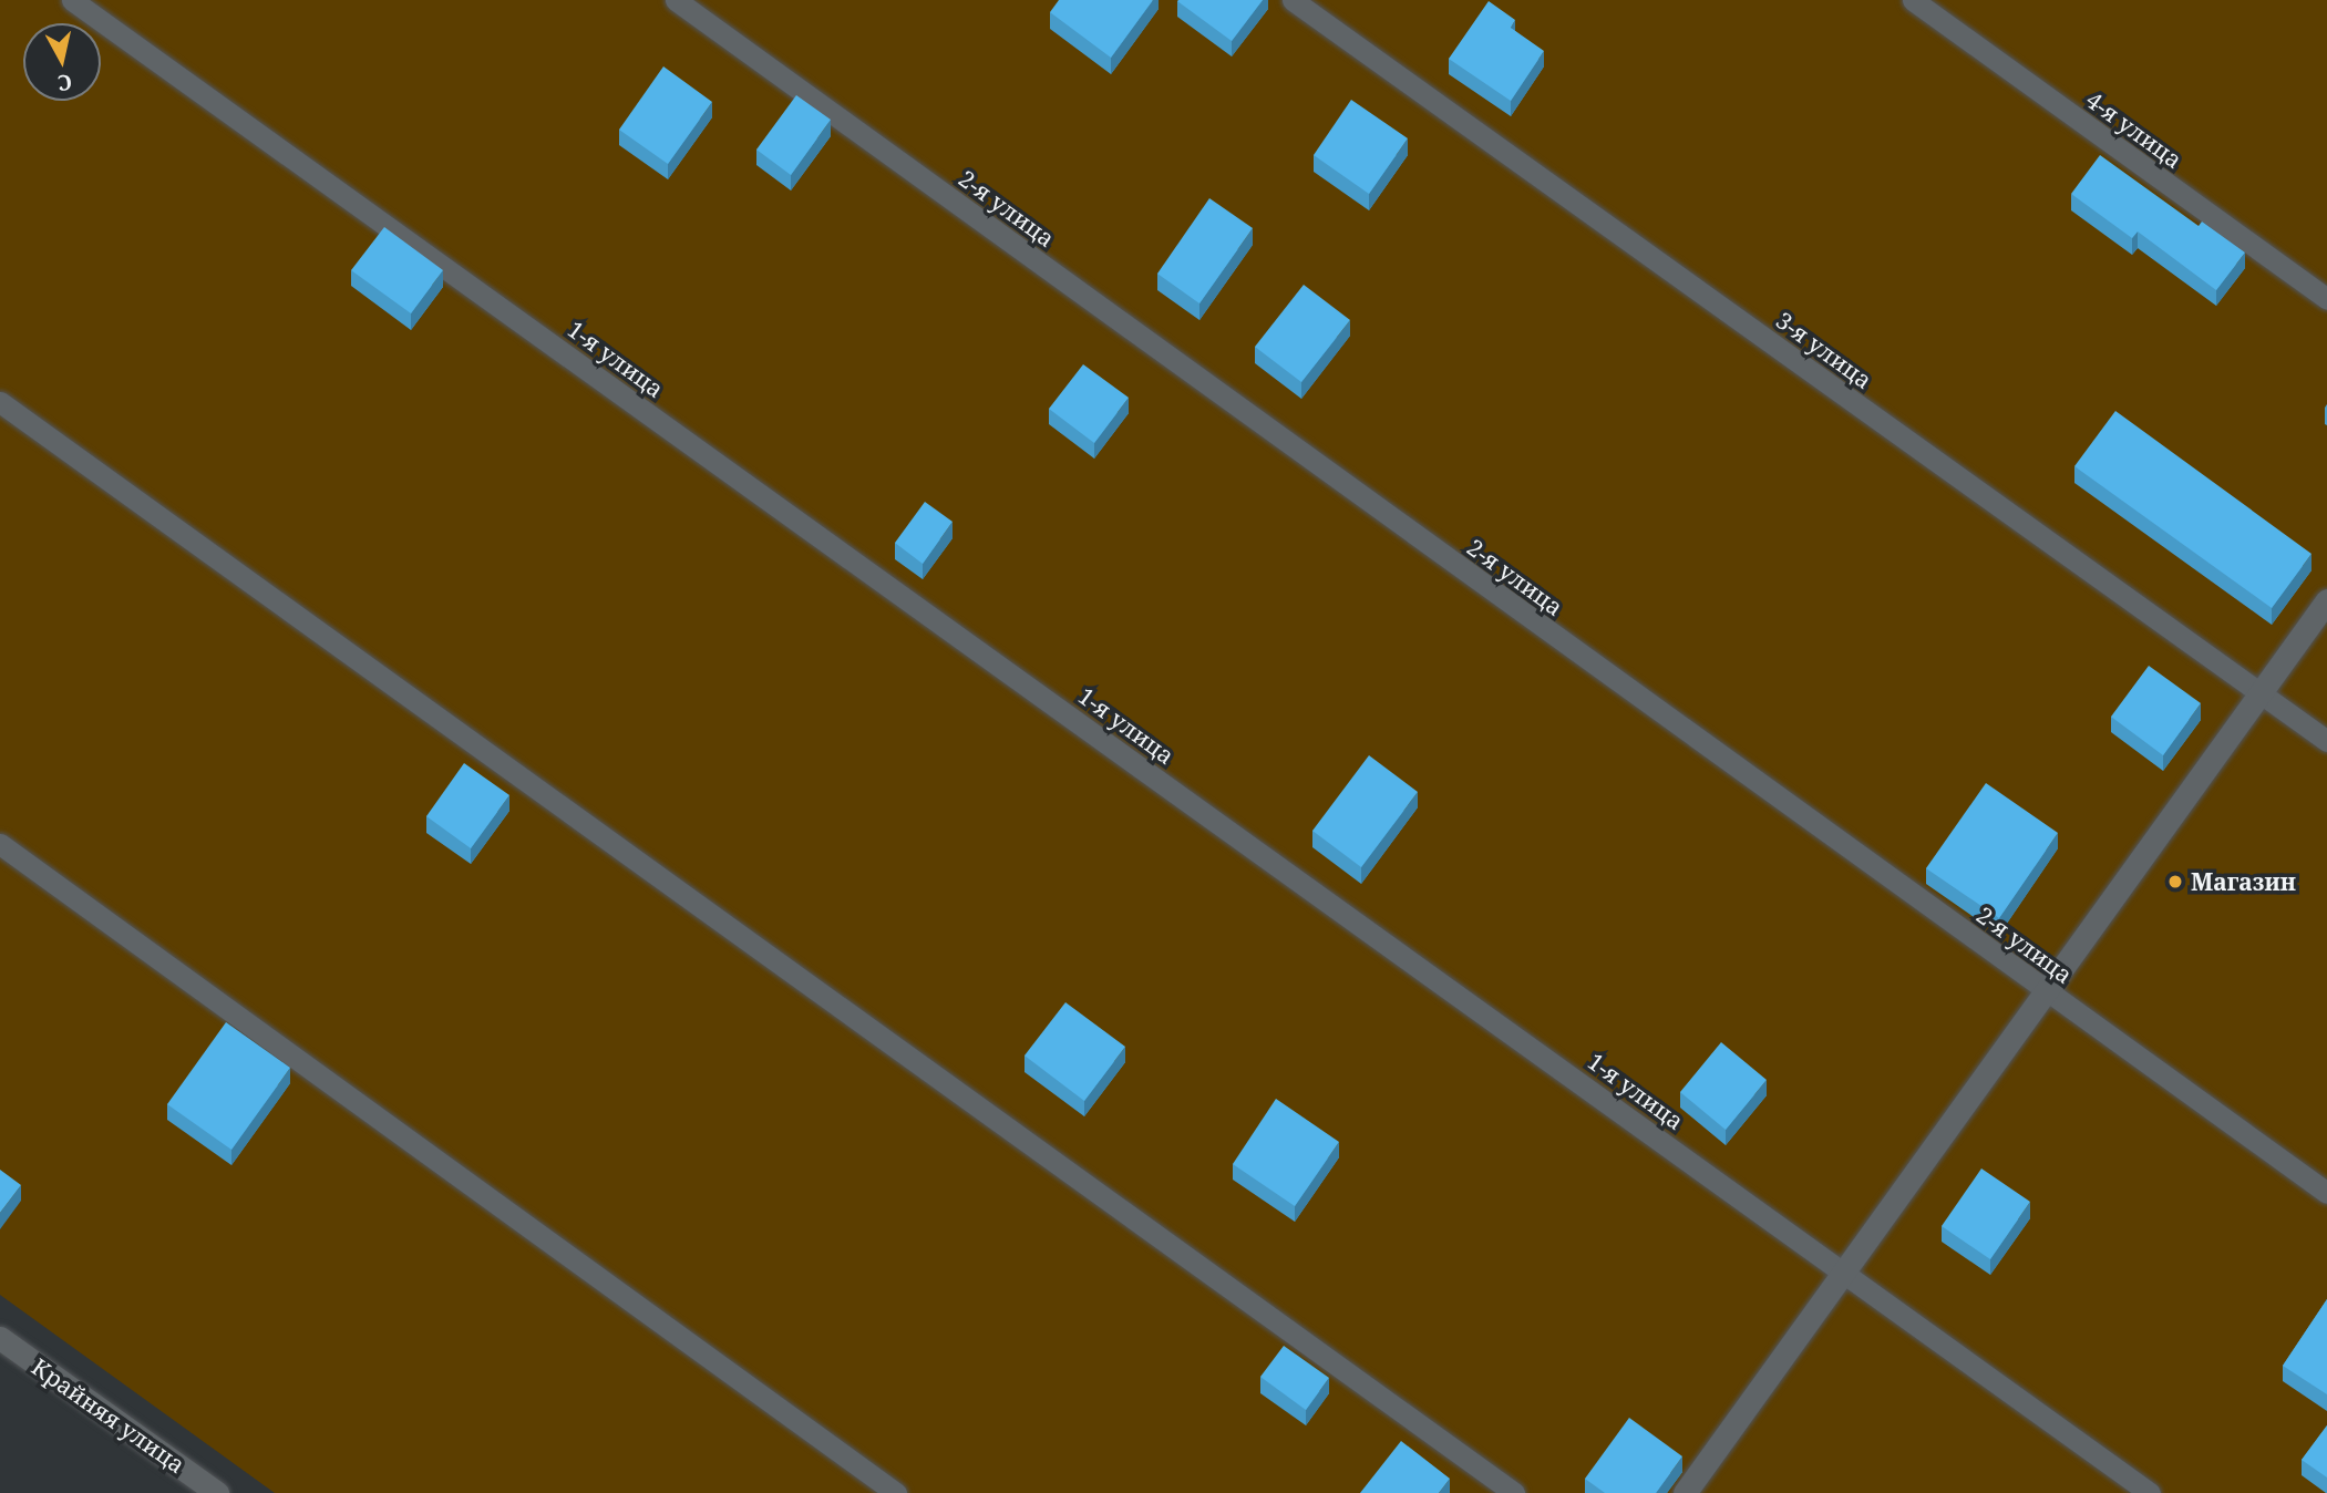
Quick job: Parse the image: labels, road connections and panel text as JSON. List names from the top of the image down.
{
  "streets": {
    "street": ["Крайняя улица"],
    "lane": [
      "4-я улица",
      "2-я улица",
      "3-я улица",
      "1-я улица"
    ]
  },
  "places": ["Магазин"],
  "north": "bottom"
}
